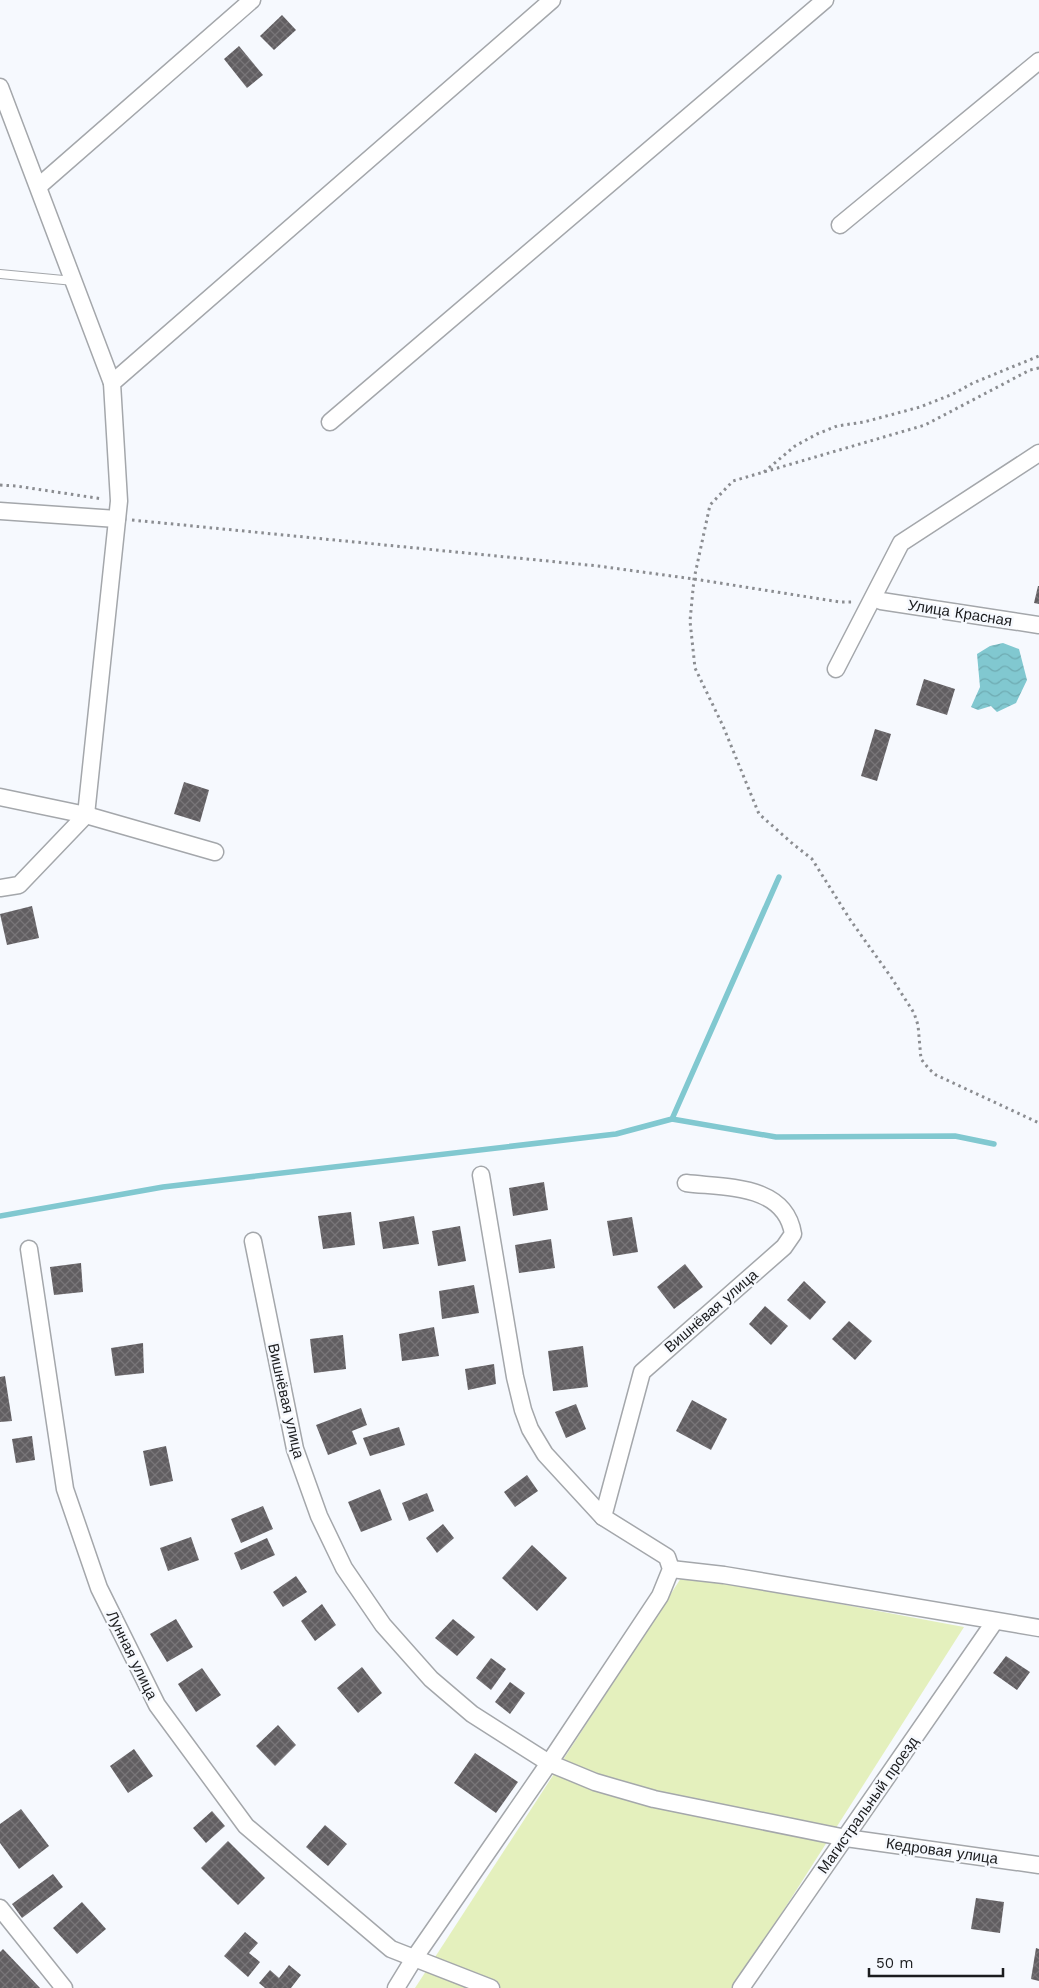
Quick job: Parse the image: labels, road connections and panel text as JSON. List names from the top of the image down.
{
  "streets": {
    "street": [
      "Улица Красная",
      "Вишнёвая улица",
      "Лунная улица",
      "Магистральный проезд",
      "Кедровая улица"
    ]
  },
  "crossings": [
    ["Вишнёвая улица", "Магистральный проезд"],
    ["Вишнёвая улица", "Кедровая улица"],
    ["Магистральный проезд", "Кедровая улица"]
  ],
  "scale_bar": "50 m"
}
